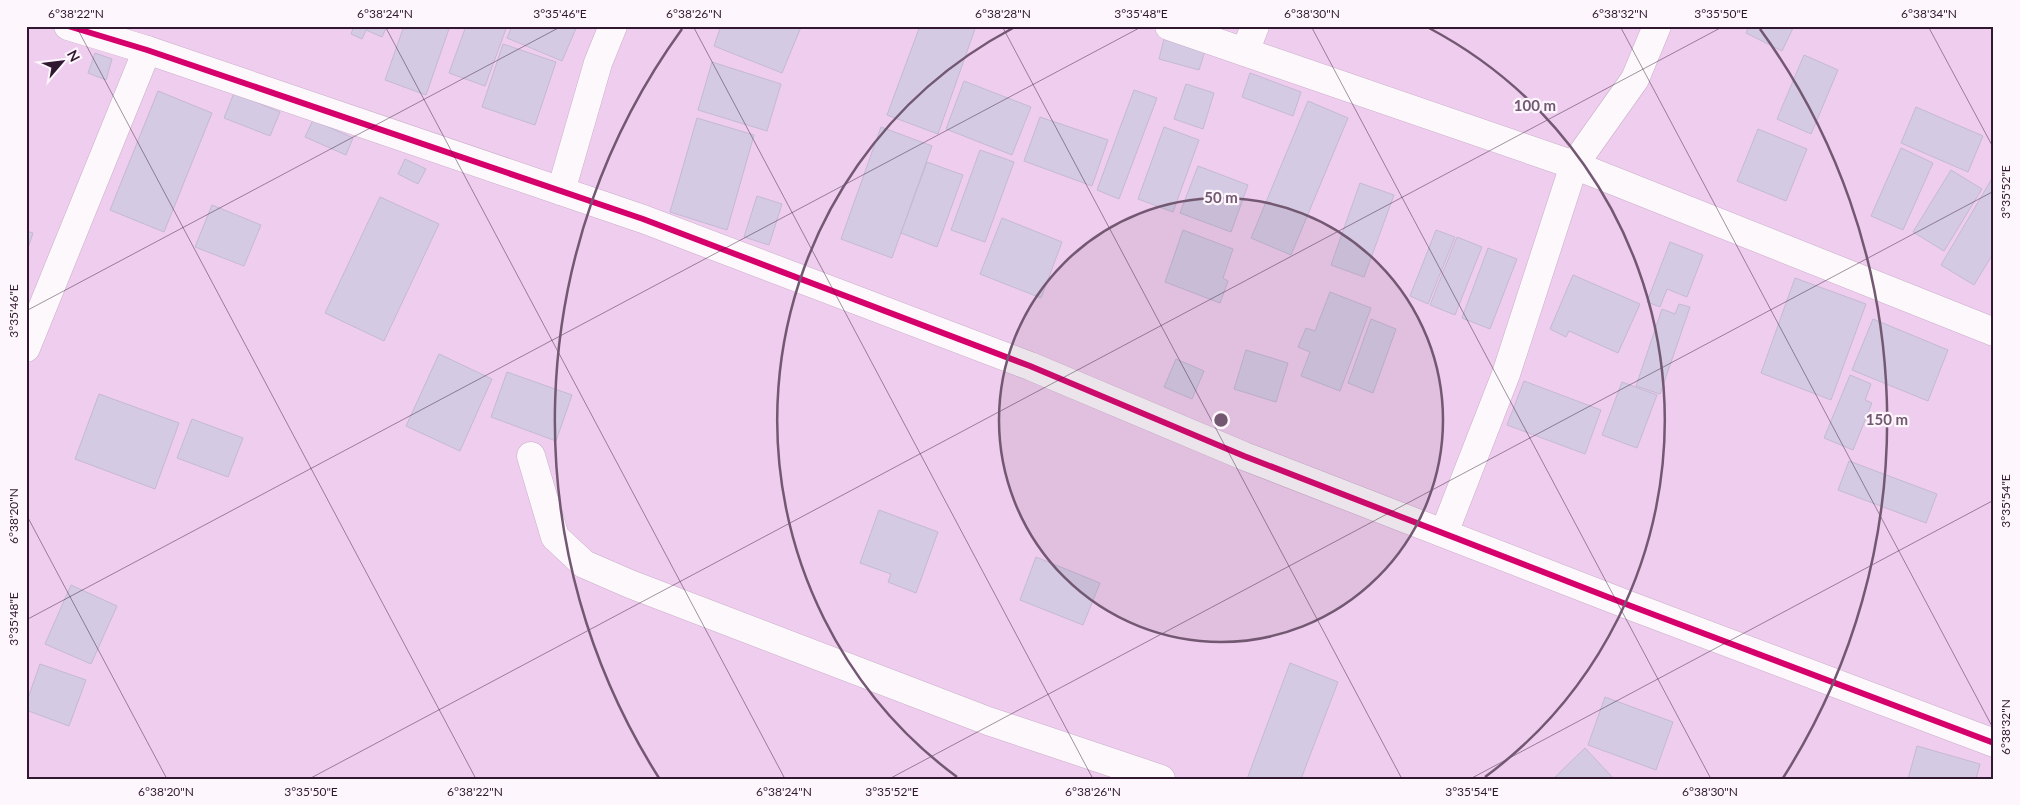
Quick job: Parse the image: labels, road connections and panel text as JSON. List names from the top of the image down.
{
  "north": "top right",
  "coordinates": [
    "6°38'22\"N",
    "6°38'24\"N",
    "3°35'46\"E",
    "6°38'26\"N",
    "6°38'28\"N",
    "3°35'48\"E",
    "6°38'30\"N",
    "6°38'32\"N",
    "3°35'50\"E",
    "6°38'34\"N",
    "3°35'52\"E",
    "3°35'54\"E",
    "6°38'20\"N"
  ],
  "rings": ["100 m", "50 m", "150 m"]
}
